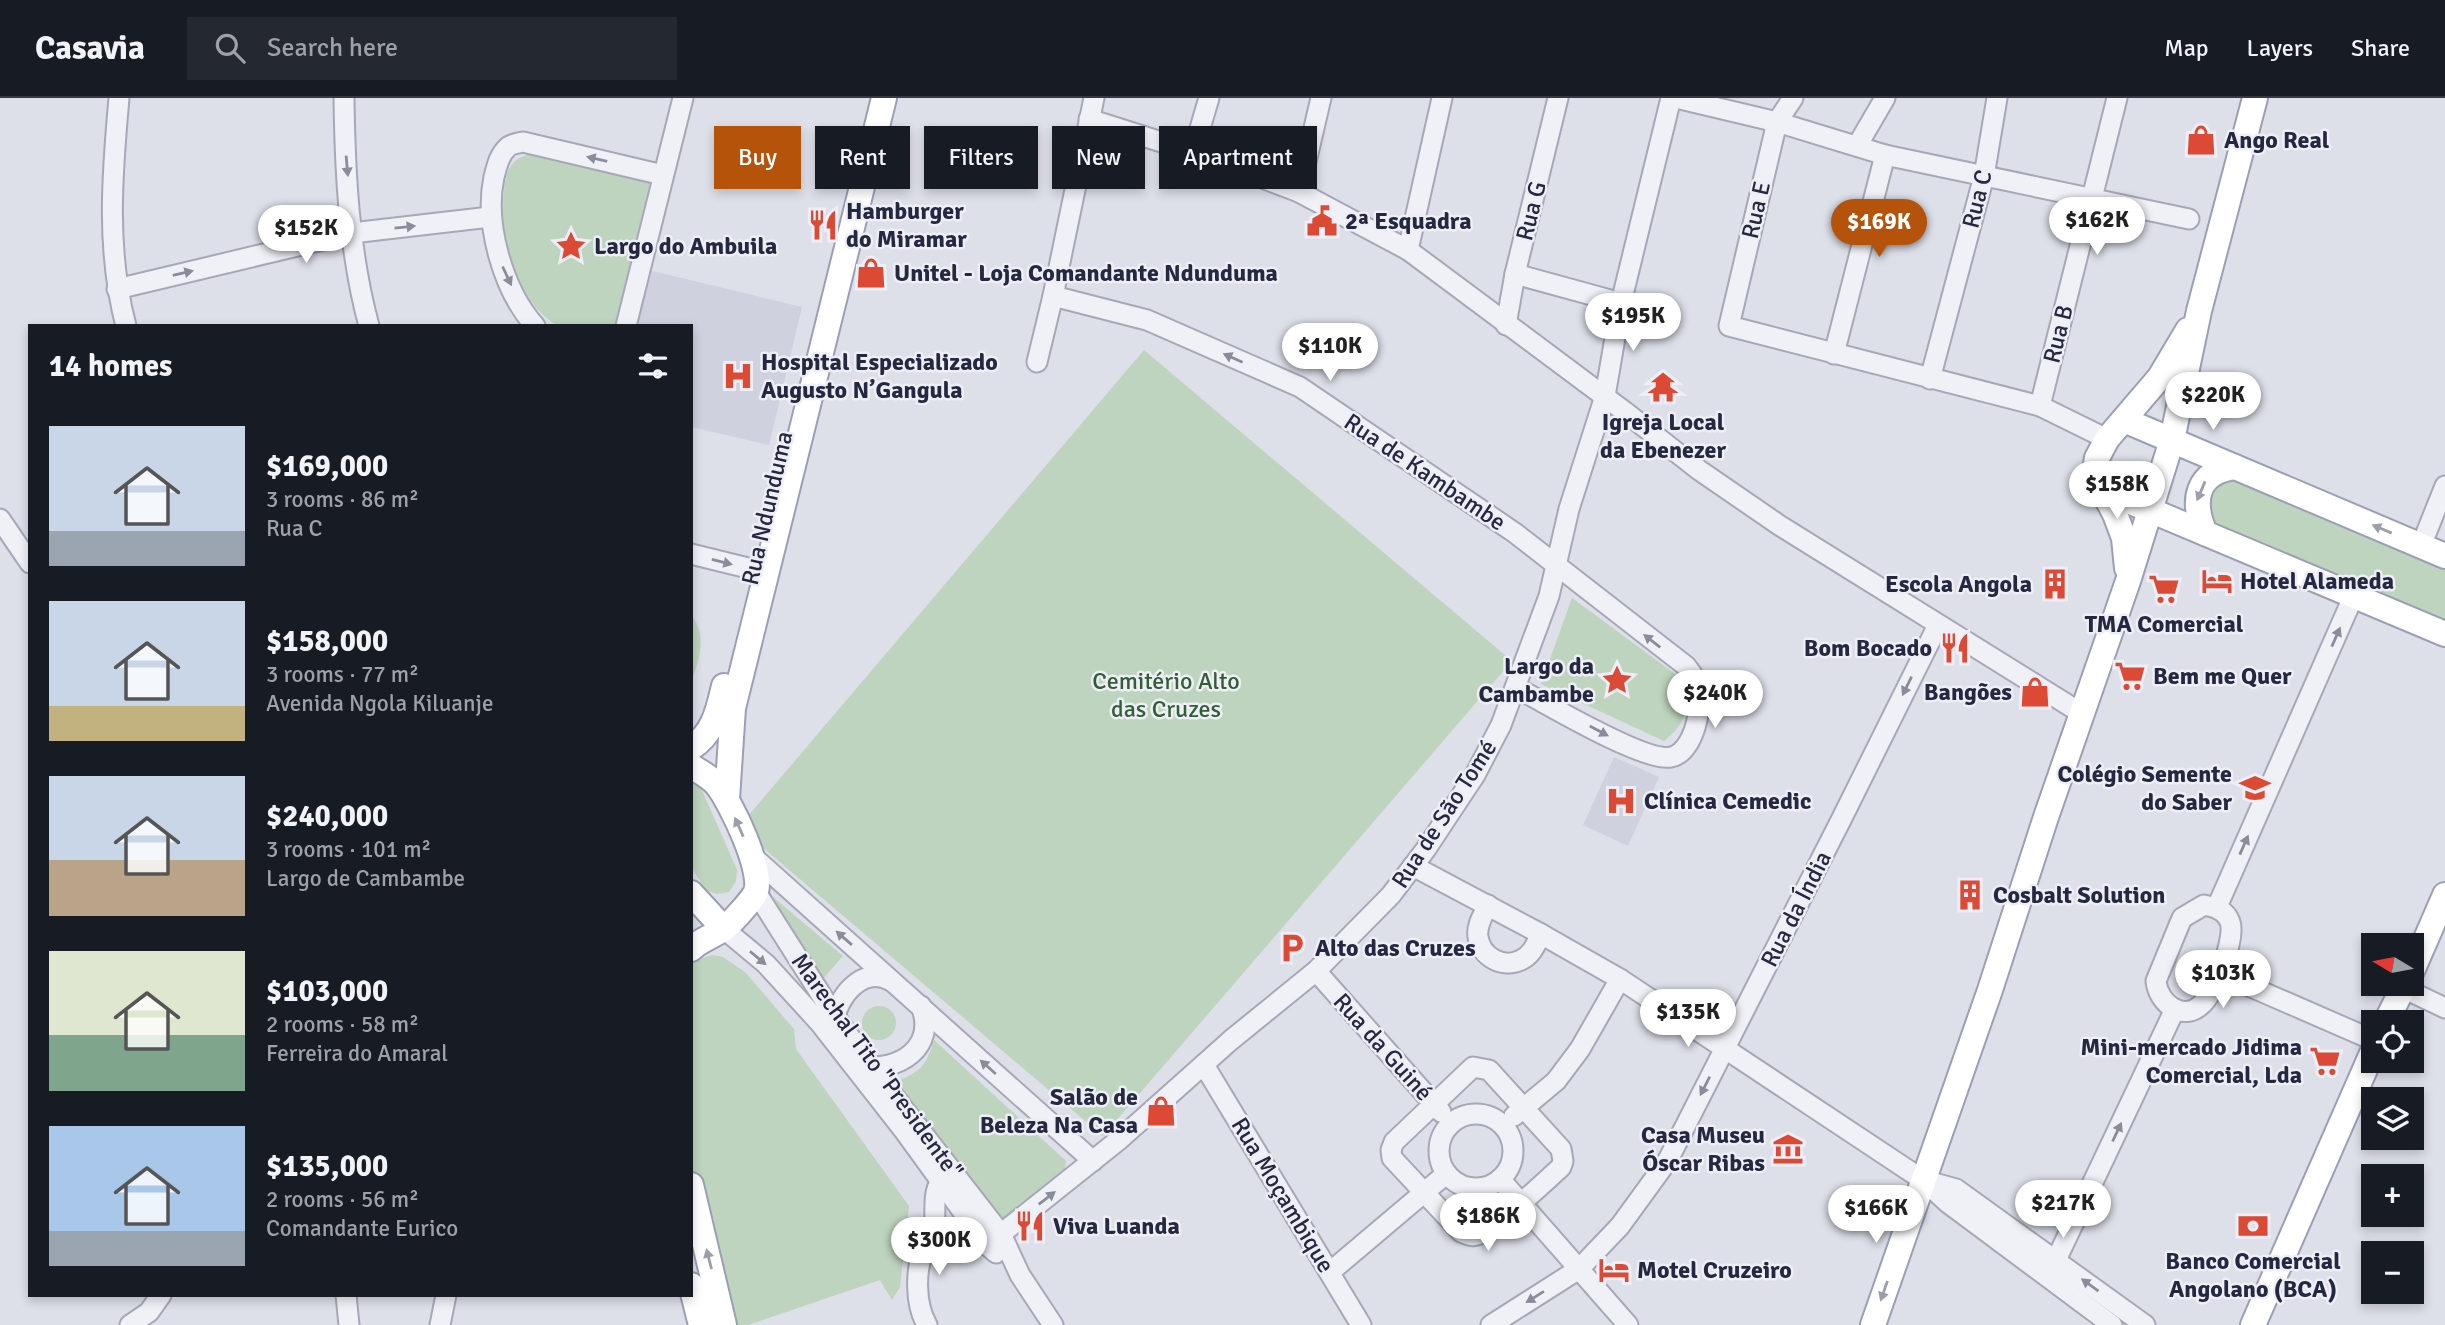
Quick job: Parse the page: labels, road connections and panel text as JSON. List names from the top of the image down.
{
  "streets": {
    "main road": ["Rua Ndunduma"],
    "street": [
      "Rua C",
      "Rua E",
      "Rua G",
      "Rua B",
      "Rua de Kambambe",
      "Rua de São Tomé",
      "Rua da Índia",
      "Rua da Guiné",
      "Marechal Tito \"Presidente\"",
      "Rua Moçambique"
    ]
  },
  "crossings": [
    ["Rua de Kambambe", "Rua de São Tomé"],
    ["Rua de São Tomé", "Rua da Guiné"],
    ["Rua de São Tomé", "Marechal Tito \"Presidente\""],
    ["Rua de São Tomé", "Rua Moçambique"]
  ],
  "one_way": ["Rua da Índia"],
  "parks": ["Cemitério Alto das Cruzes"],
  "places": {
    "shop": [
      "Ango Real",
      "Unitel - Loja Comandante Ndunduma",
      "Bangões",
      "Salão de Beleza Na Casa"
    ],
    "public building": ["2ª Esquadra"],
    "restaurant": ["Hamburger do Miramar", "Bom Bocado", "Viva Luanda"],
    "place": ["Largo do Ambuila", "Largo da Cambambe"],
    "hospital": ["Hospital Especializado Augusto N’Gangula", "Clínica Cemedic"],
    "temple": ["Igreja Local da Ebenezer"],
    "hotel": ["Hotel Alameda", "Motel Cruzeiro"],
    "building": ["Escola Angola", "Cosbalt Solution"],
    "supermarket": ["TMA Comercial", "Bem me Quer", "Mini-mercado Jidima Comercial, Lda"],
    "school or university": ["Colégio Semente do Saber"],
    "parking": ["Alto das Cruzes"],
    "museum": ["Casa Museu Óscar Ribas"],
    "bank": ["Banco Comercial Angolano (BCA)"]
  },
  "north": "left",
  "page": {
    "header": "Casavia",
    "search": "Search here",
    "nav": ["Map", "Layers", "Share"],
    "chip": [
      "Buy",
      "Rent",
      "Filters",
      "New",
      "Apartment"
    ],
    "price": [
      "$162K",
      "$169K",
      "$152K",
      "$195K",
      "$110K",
      "$220K",
      "$158K",
      "$240K",
      "$103K",
      "$135K",
      "$217K",
      "$166K",
      "$186K",
      "$300K"
    ],
    "heading": "14 homes",
    "list": [
      {
        "name": "$169,000",
        "note": "3 rooms · 86 m² · Rua C"
      },
      {
        "name": "$158,000",
        "note": "3 rooms · 77 m² · Avenida Ngola Kiluanje"
      },
      {
        "name": "$240,000",
        "note": "3 rooms · 101 m² · Largo de Cambambe"
      },
      {
        "name": "$103,000",
        "note": "2 rooms · 58 m² · Ferreira do Amaral"
      },
      {
        "name": "$135,000",
        "note": "2 rooms · 56 m² · Comandante Eurico"
      }
    ],
    "map_buttons": ["+", "−"]
  }
}
